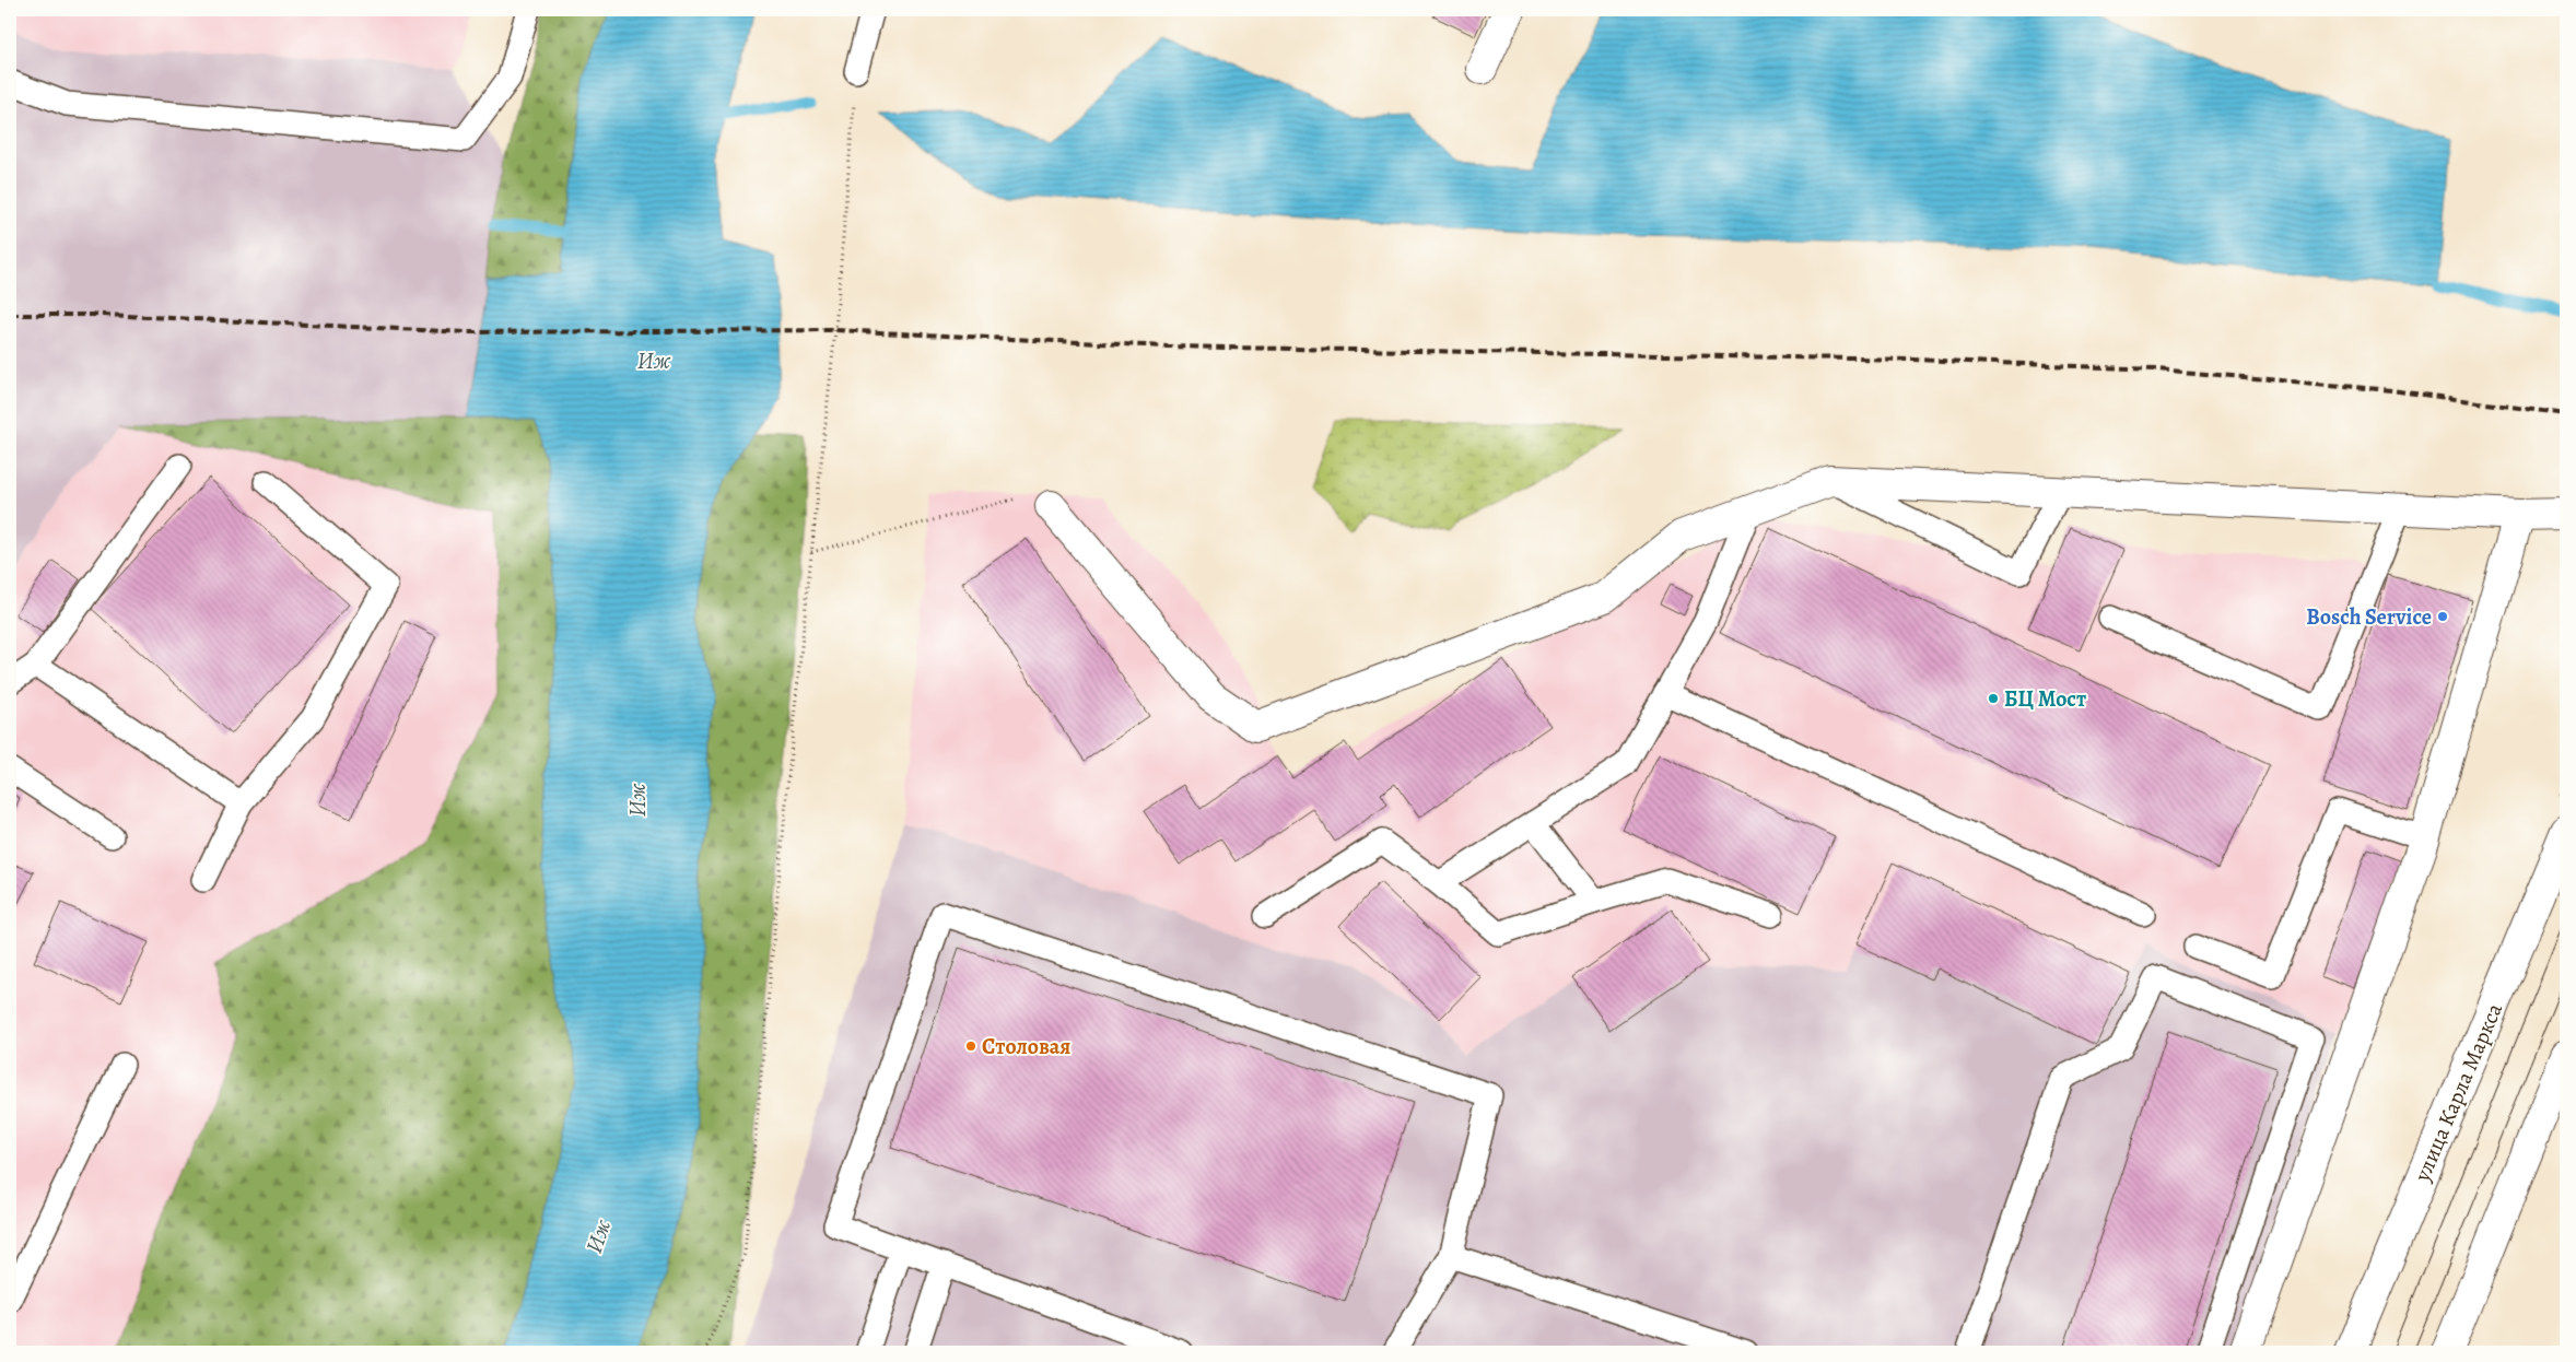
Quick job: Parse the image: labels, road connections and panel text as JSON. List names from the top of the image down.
{
  "streets": {
    "street": ["улица Карла Маркса"]
  },
  "water": ["Иж"],
  "places": ["Bosch Service", "БЦ Мост", "Столовая"]
}
